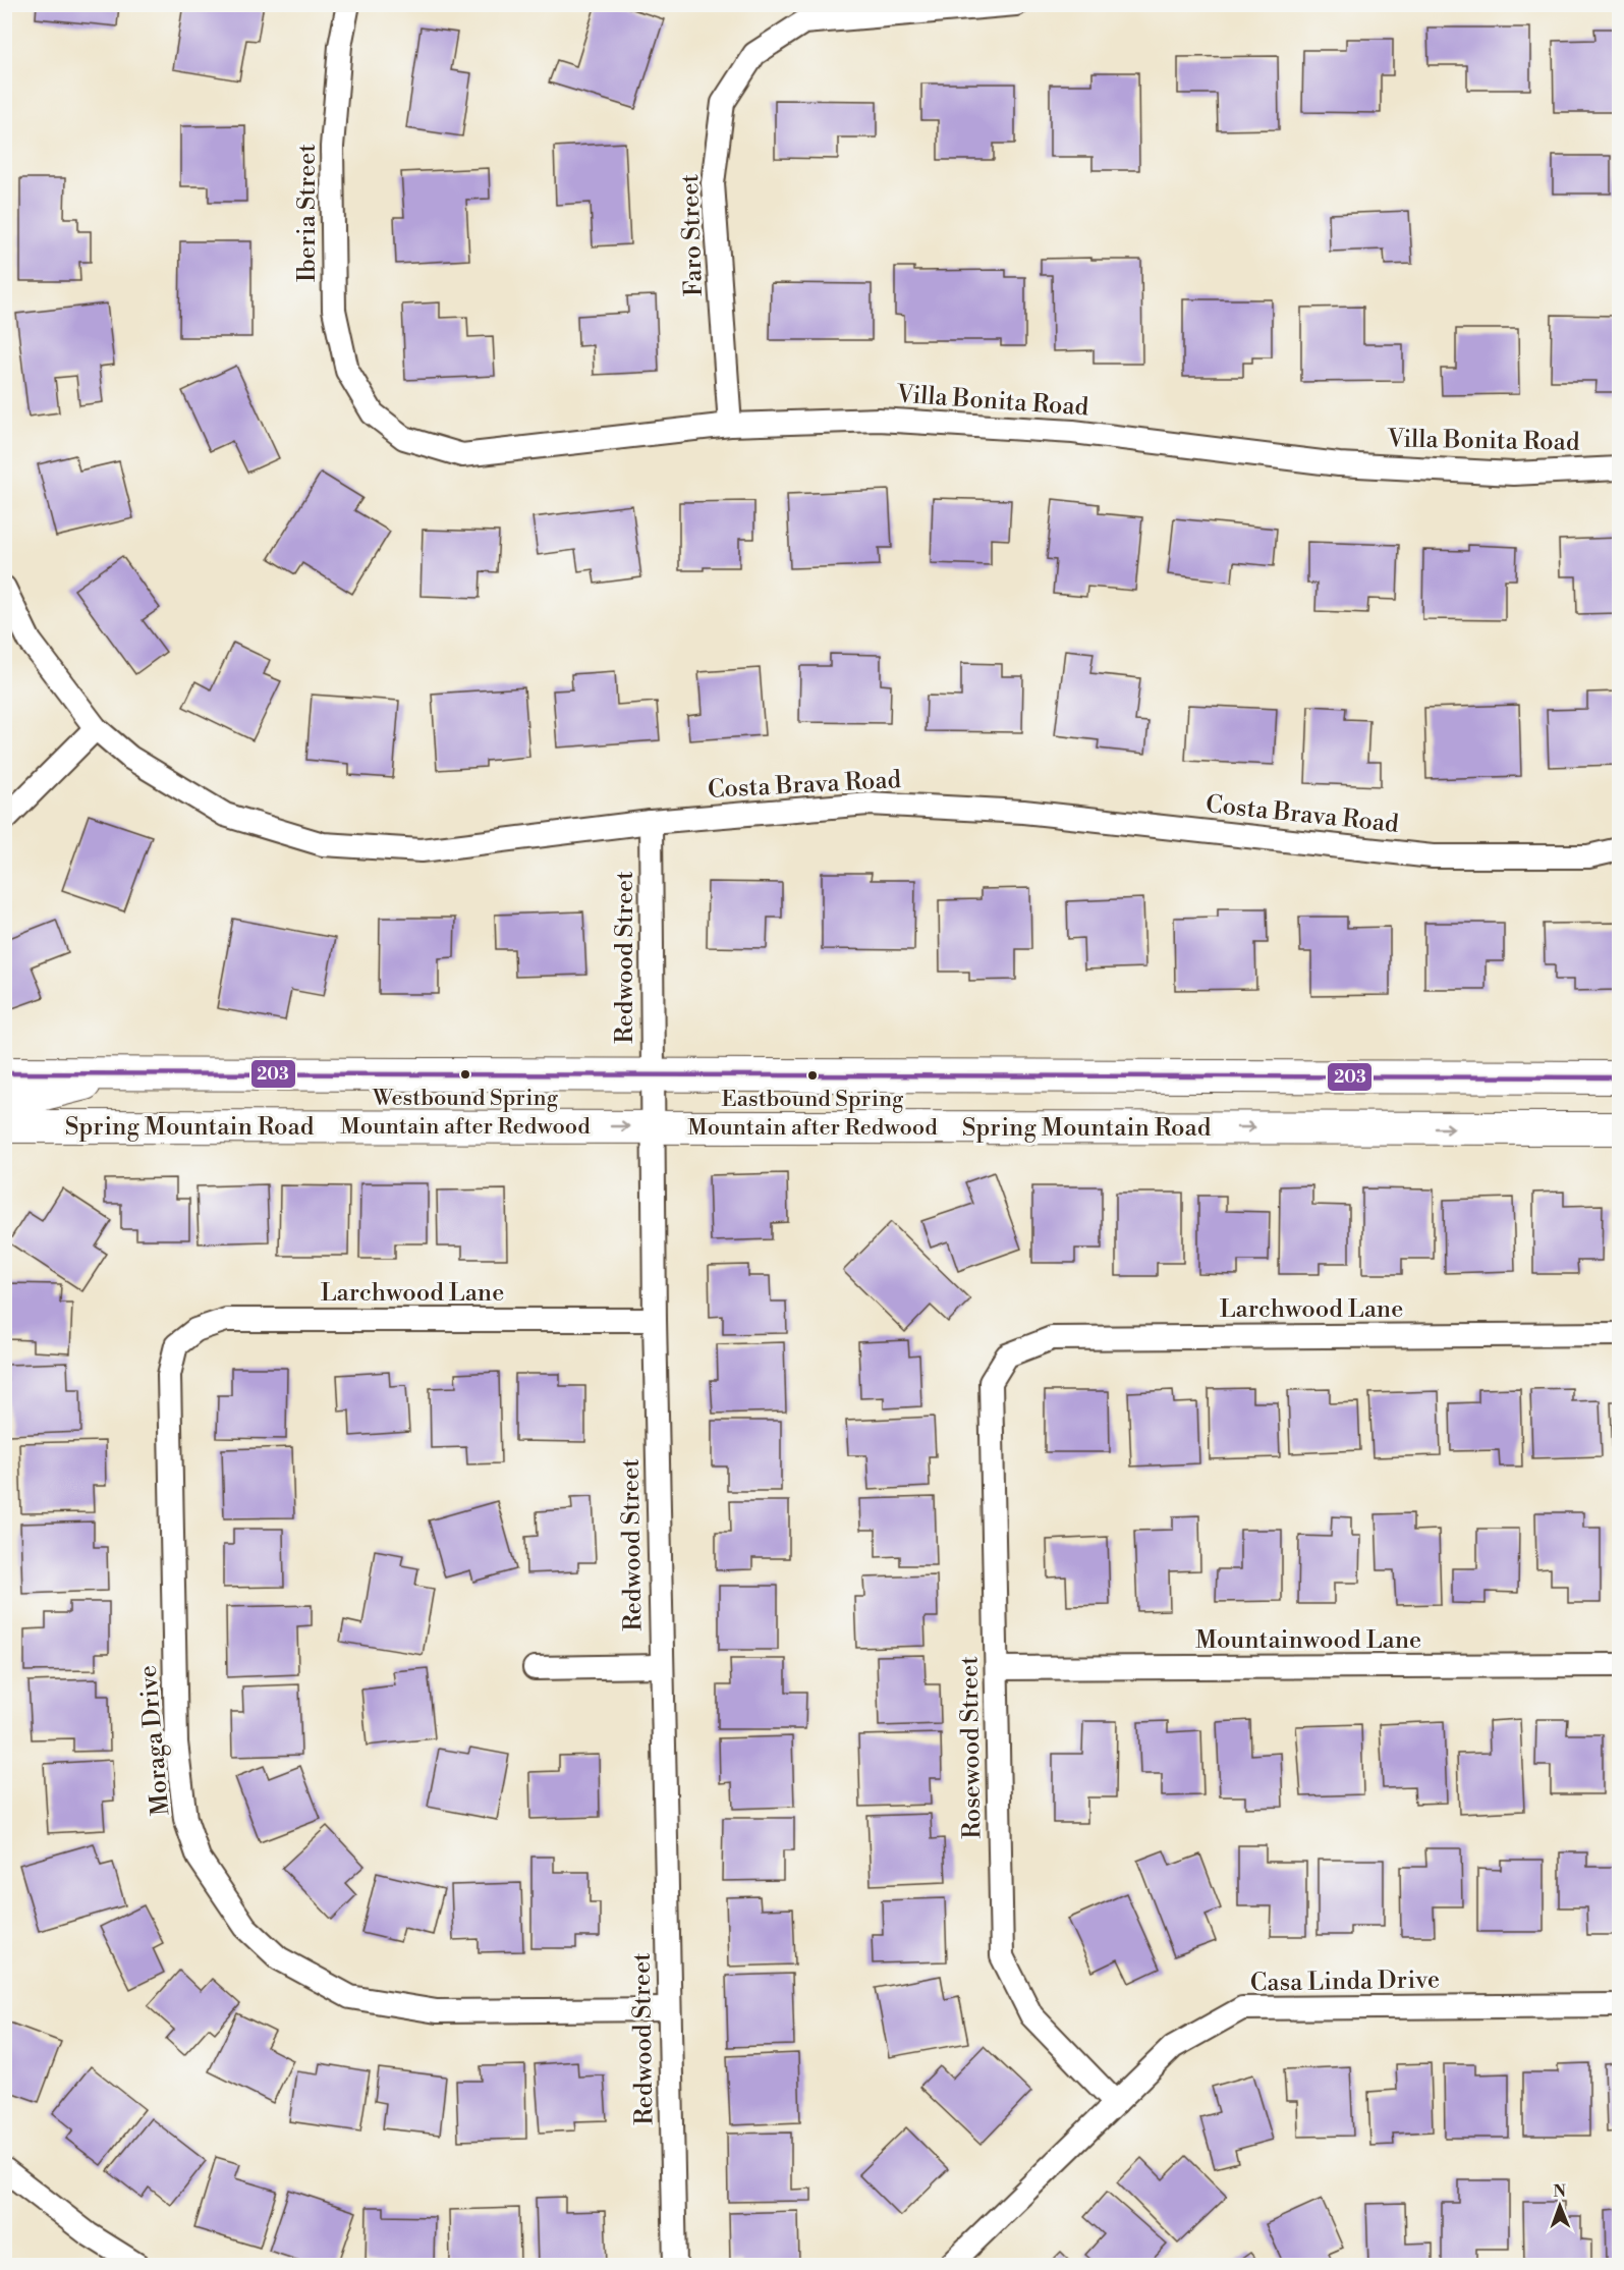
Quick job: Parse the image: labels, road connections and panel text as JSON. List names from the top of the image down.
{
  "streets": {
    "main road": ["Spring Mountain Road"],
    "street": [
      "Iberia Street",
      "Faro Street",
      "Villa Bonita Road",
      "Costa Brava Road",
      "Redwood Street",
      "Larchwood Lane",
      "Mountainwood Lane",
      "Moraga Drive",
      "Rosewood Street",
      "Casa Linda Drive"
    ]
  },
  "crossings": [
    ["Iberia Street", "Villa Bonita Road"],
    ["Faro Street", "Villa Bonita Road"],
    ["Costa Brava Road", "Redwood Street"],
    ["Redwood Street", "Spring Mountain Road"],
    ["Redwood Street", "Larchwood Lane"],
    ["Redwood Street", "Moraga Drive"],
    ["Larchwood Lane", "Moraga Drive"],
    ["Larchwood Lane", "Rosewood Street"],
    ["Mountainwood Lane", "Rosewood Street"],
    ["Rosewood Street", "Casa Linda Drive"]
  ],
  "places": ["Westbound Spring Mountain after Redwood", "Eastbound Spring Mountain after Redwood"],
  "lines": ["transit line 203"],
  "north": "top"
}
